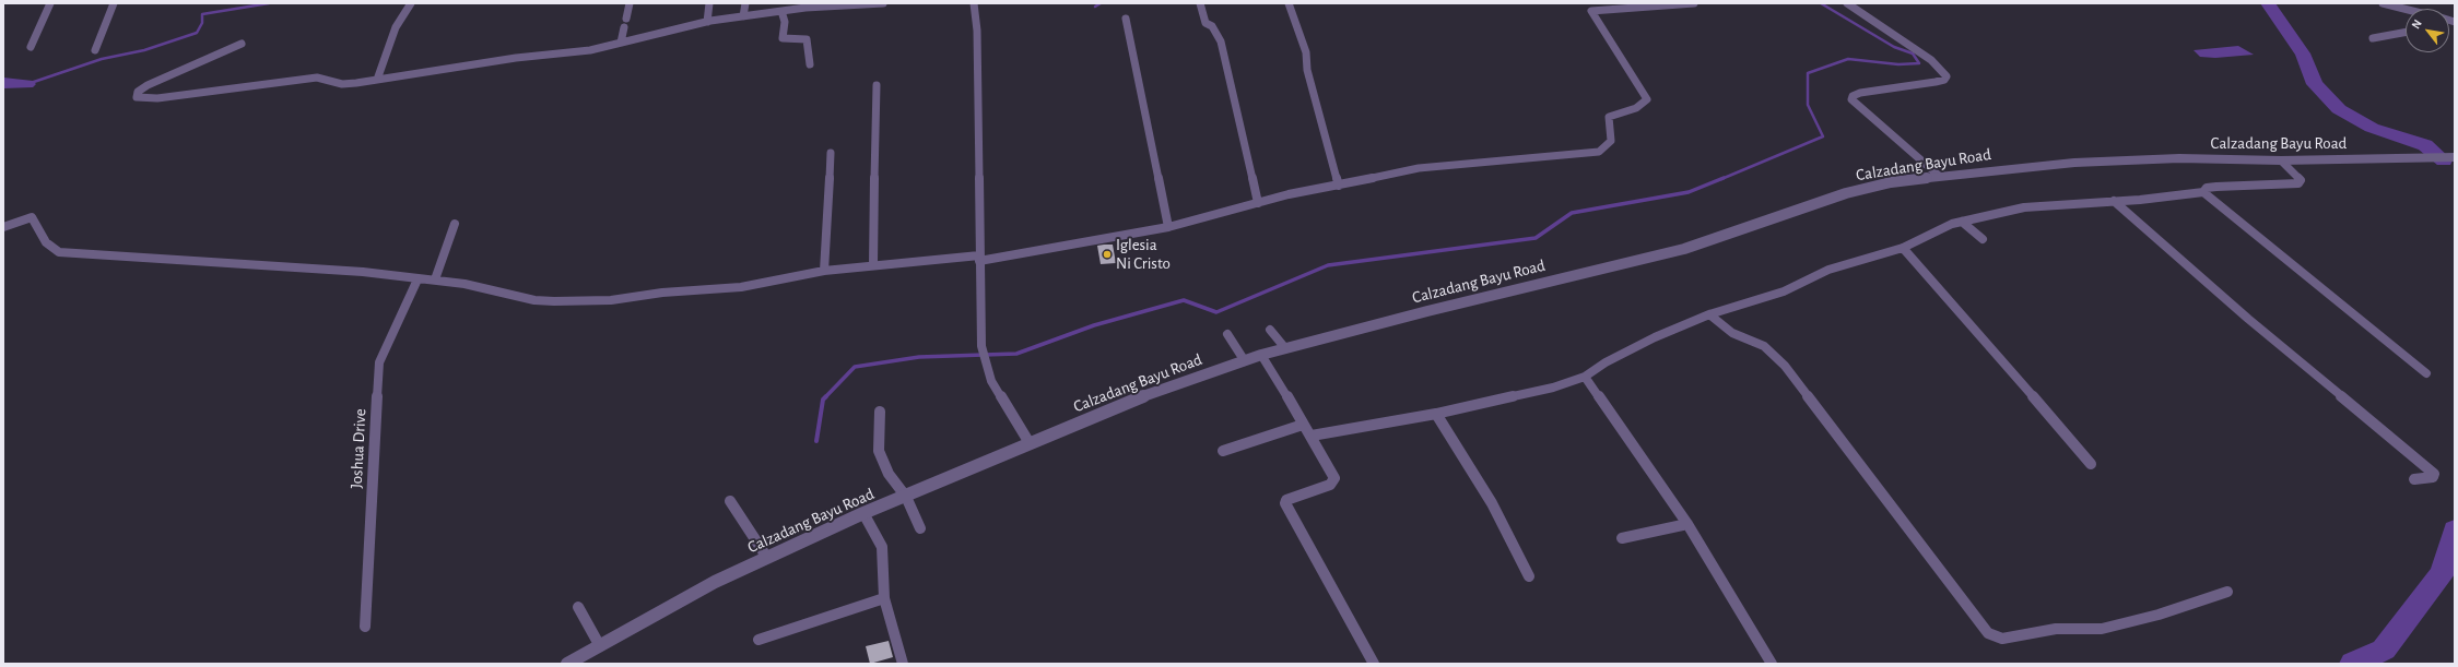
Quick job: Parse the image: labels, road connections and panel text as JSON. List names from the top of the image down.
{
  "streets": {
    "street": ["Calzadang Bayu Road", "Joshua Drive"]
  },
  "places": ["Iglesia Ni Cristo"],
  "north": "top left"
}
